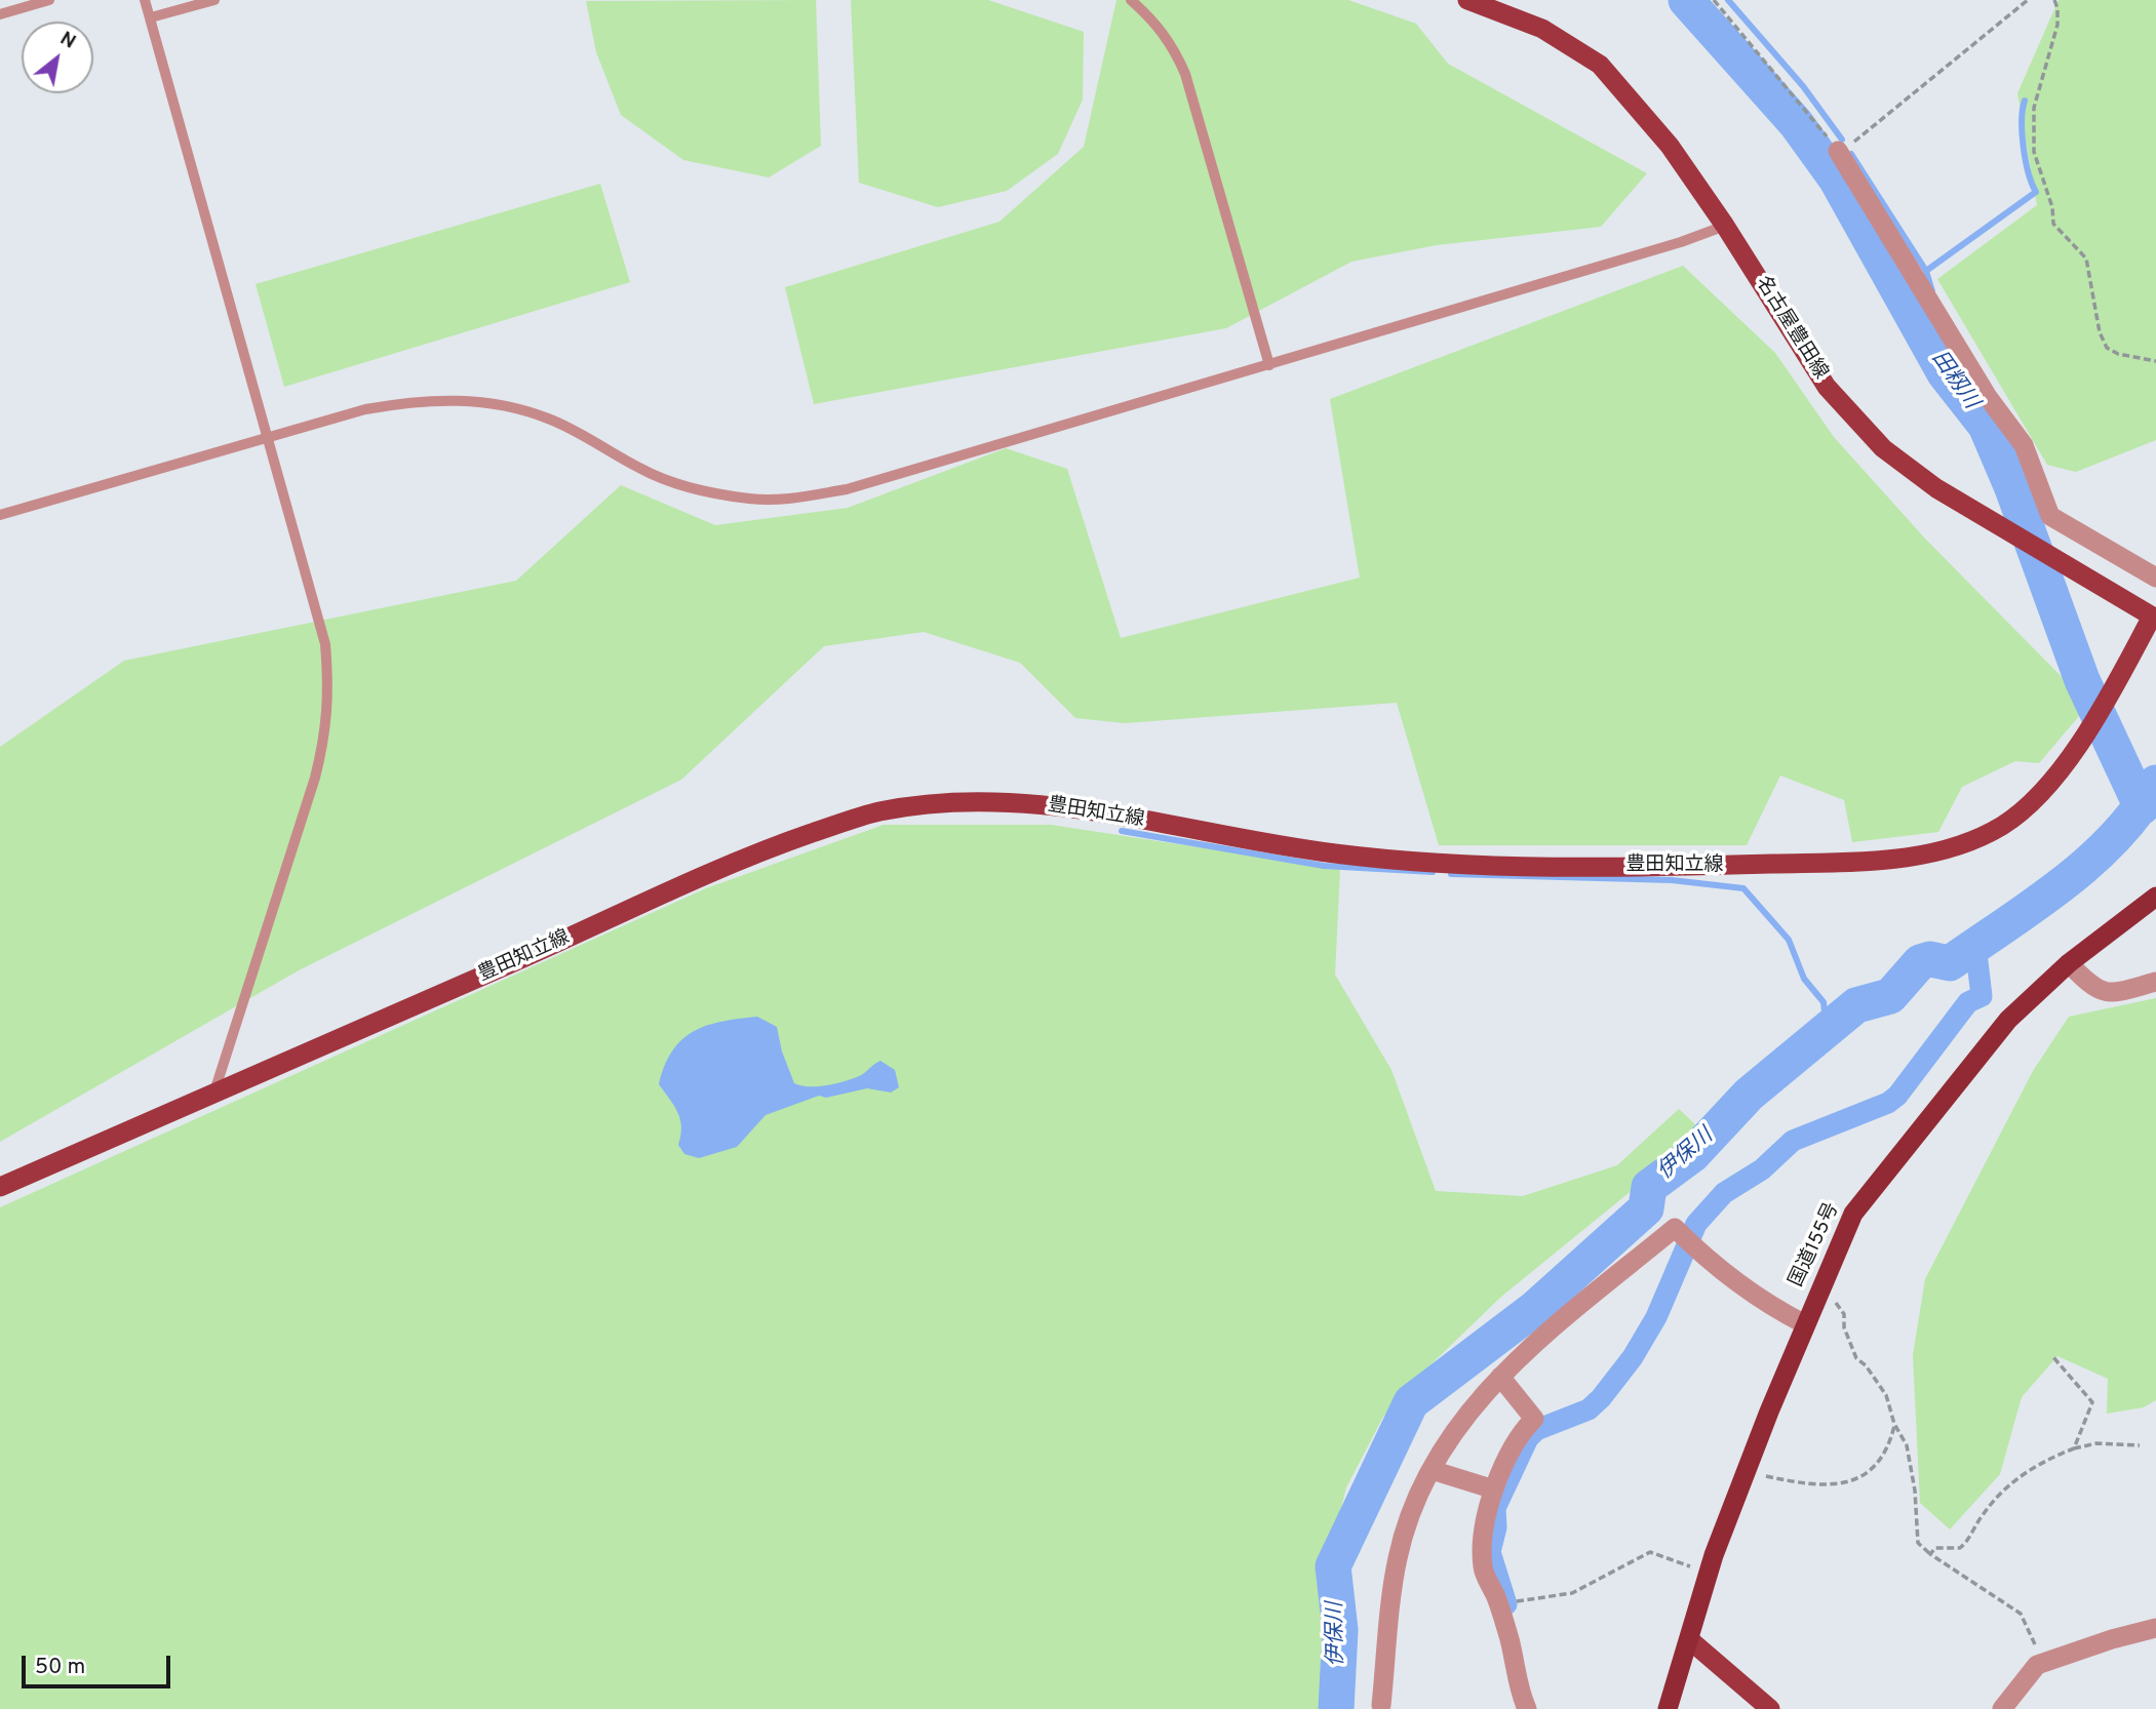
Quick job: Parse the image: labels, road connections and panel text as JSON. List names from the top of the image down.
{
  "streets": {
    "highway": ["国道155号"],
    "main road": ["名古屋豊田線", "豊田知立線"]
  },
  "crossings": [
    ["名古屋豊田線", "豊田知立線"]
  ],
  "water": ["田籾川", "伊保川"],
  "scale_bar": "50 m",
  "north": "top right"
}
